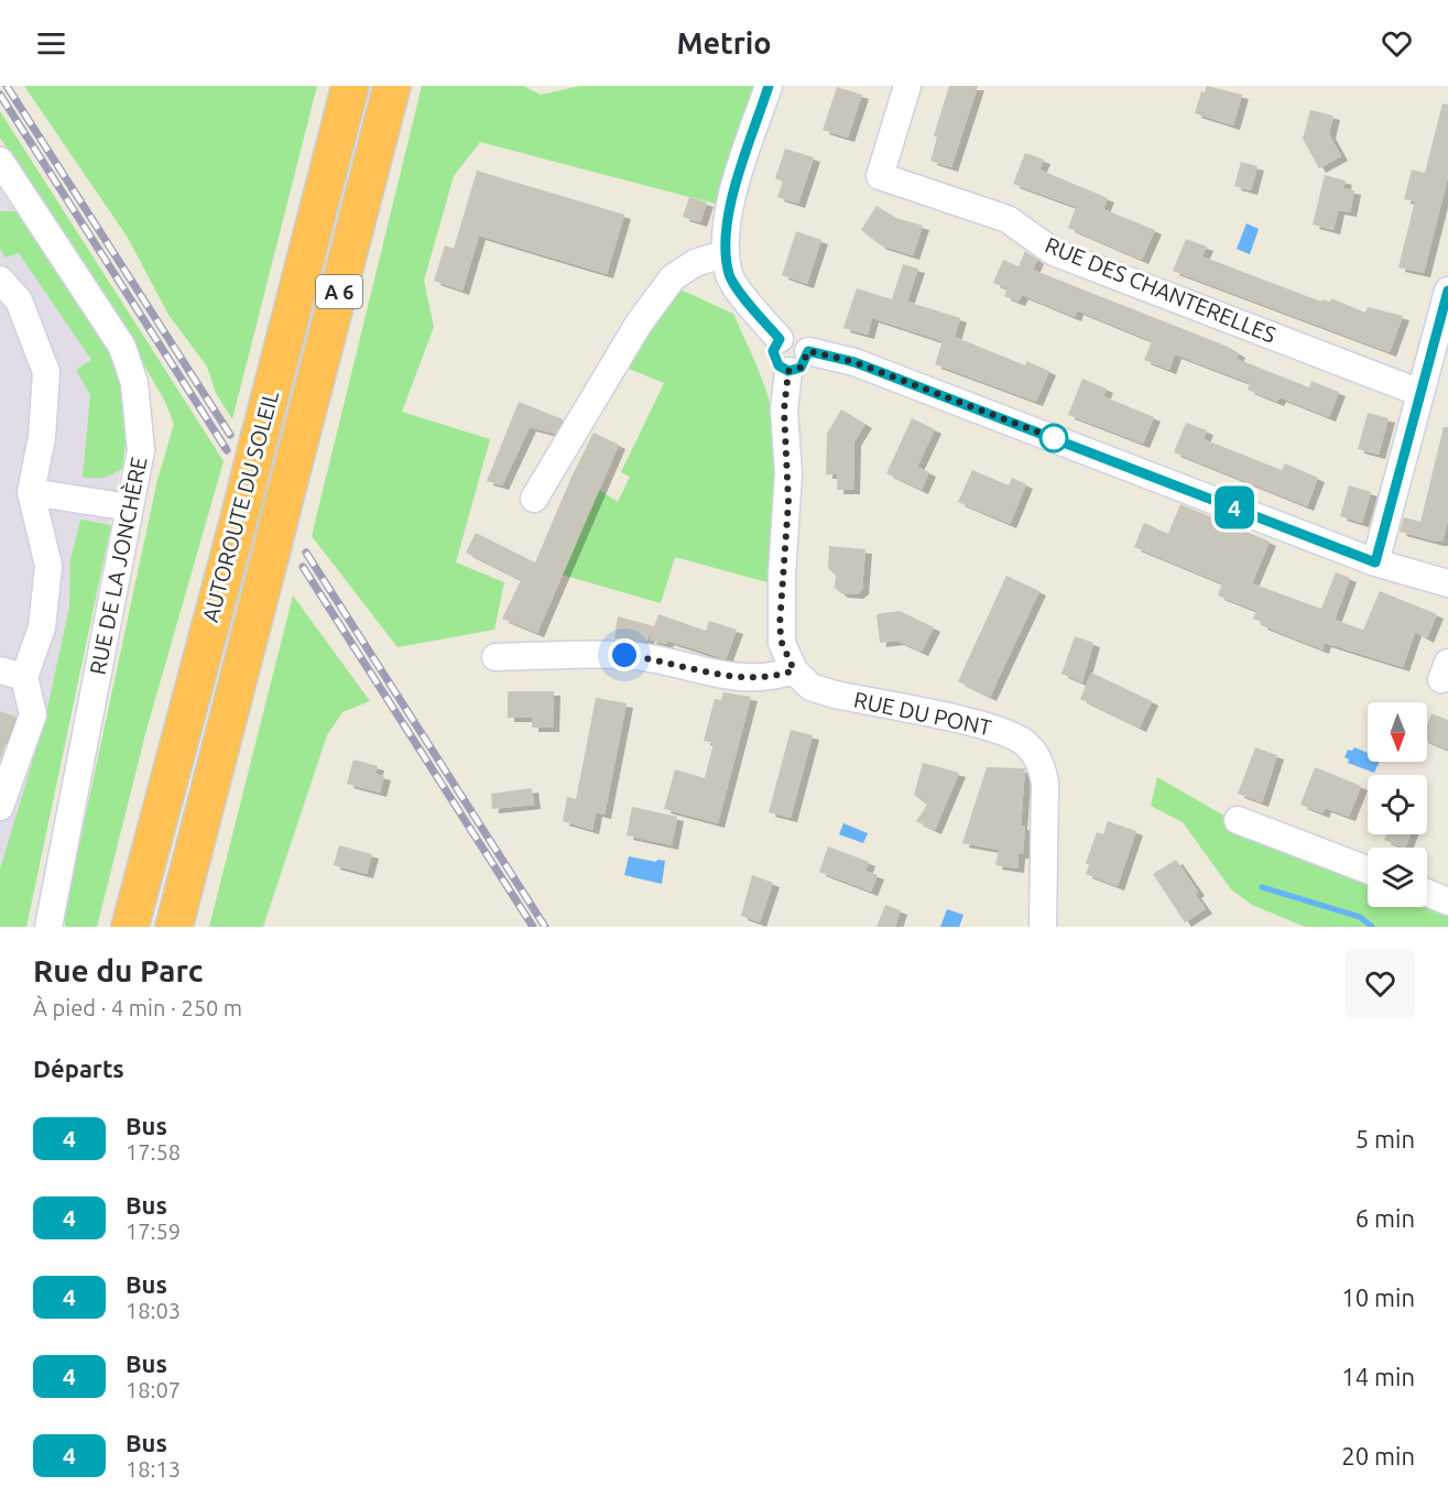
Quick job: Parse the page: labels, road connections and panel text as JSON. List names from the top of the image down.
{
  "streets": {
    "highway": ["A 6", "AUTOROUTE DU SOLEIL"],
    "street": ["RUE DES CHANTERELLES", "RUE DE LA JONCHÈRE", "RUE DU PONT"]
  },
  "lines": ["bus line 4"],
  "north": "bottom",
  "page": {
    "header": "Metrio",
    "on_map": "4",
    "heading": [
      ["Rue du Parc", "À pied · 4 min · 250 m"],
      "Départs"
    ],
    "list": [
      {
        "mark": "4",
        "name": "Bus",
        "note": "17:58",
        "value": "5 min"
      },
      {
        "mark": "4",
        "name": "Bus",
        "note": "17:59",
        "value": "6 min"
      },
      {
        "mark": "4",
        "name": "Bus",
        "note": "18:03",
        "value": "10 min"
      },
      {
        "mark": "4",
        "name": "Bus",
        "note": "18:07",
        "value": "14 min"
      },
      {
        "mark": "4",
        "name": "Bus",
        "note": "18:13",
        "value": "20 min"
      }
    ]
  }
}
